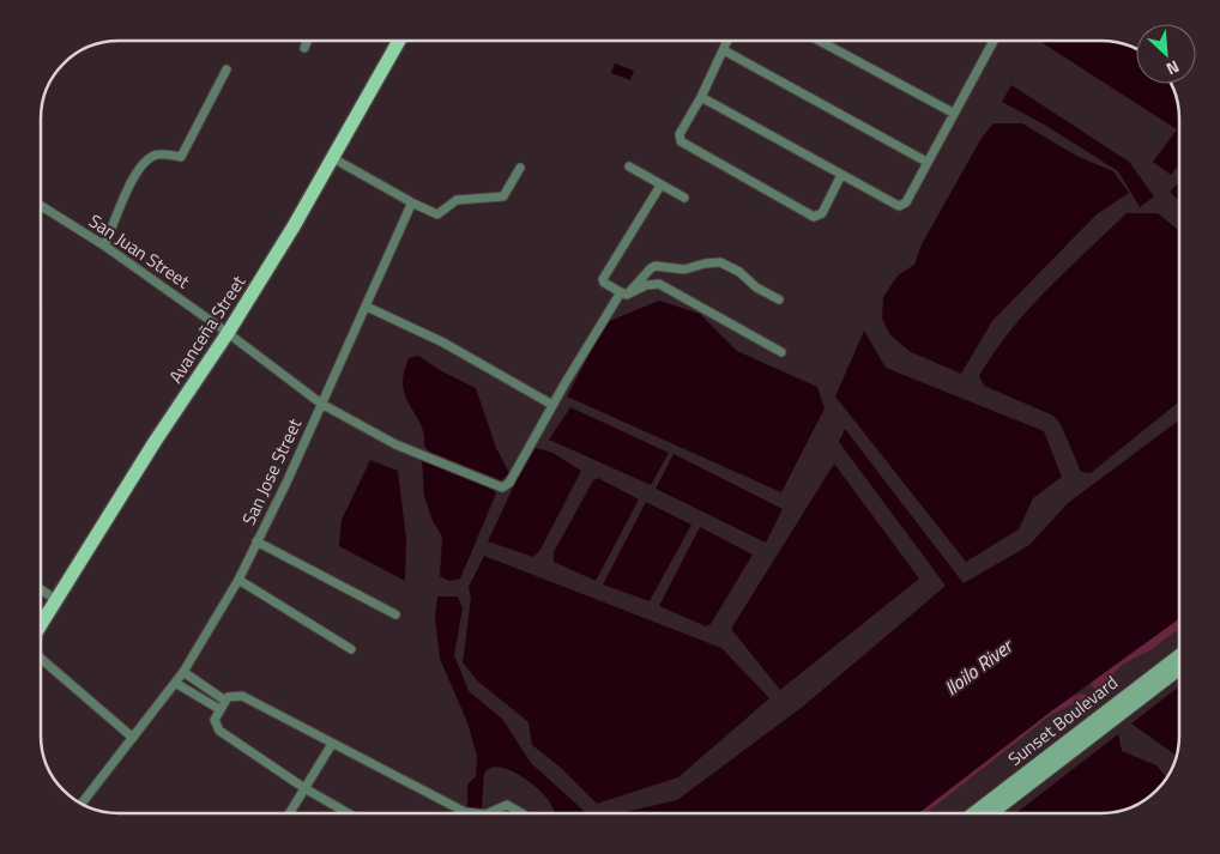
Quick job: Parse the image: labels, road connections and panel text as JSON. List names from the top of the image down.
{
  "streets": {
    "main road": ["Avanceña Street", "Sunset Boulevard"],
    "street": ["San Juan Street", "San Jose Street"]
  },
  "crossings": [
    ["San Juan Street", "Avanceña Street"],
    ["San Juan Street", "San Jose Street"]
  ],
  "water": ["Iloilo River"],
  "north": "bottom right"
}
